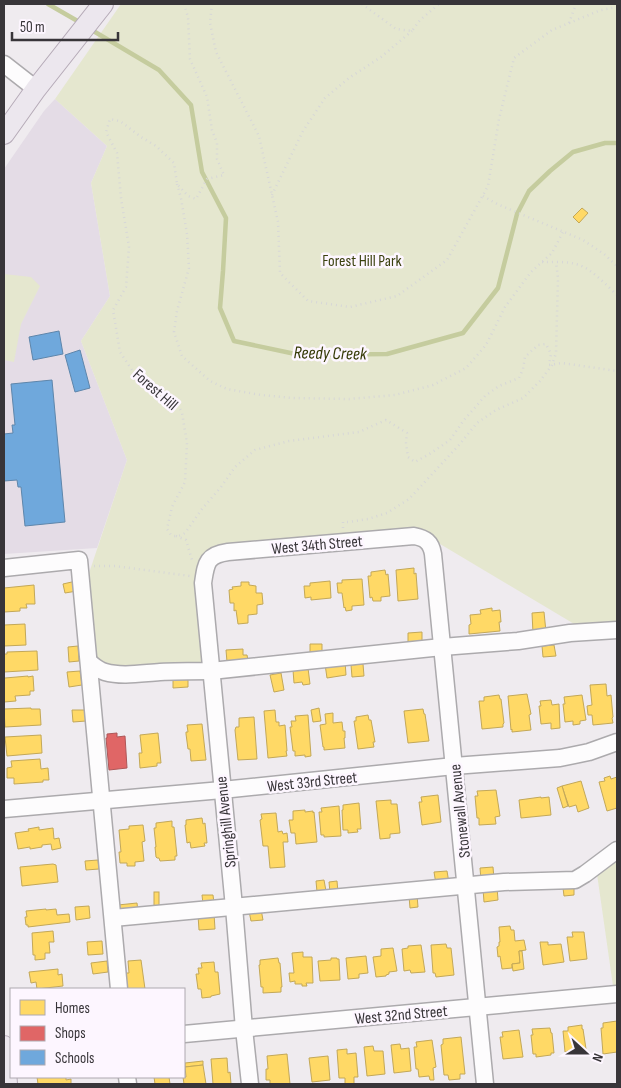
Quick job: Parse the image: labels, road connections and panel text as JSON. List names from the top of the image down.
{
  "streets": {
    "street": [
      "West 34th Street",
      "West 33rd Street",
      "Stonewall Avenue",
      "Springhill Avenue",
      "West 32nd Street"
    ],
    "path": ["Forest Hill"]
  },
  "crossings": [
    ["West 34th Street", "Stonewall Avenue"],
    ["West 34th Street", "Springhill Avenue"],
    ["West 33rd Street", "Stonewall Avenue"],
    ["West 33rd Street", "Springhill Avenue"],
    ["Stonewall Avenue", "West 32nd Street"],
    ["Springhill Avenue", "West 32nd Street"]
  ],
  "water": ["Reedy Creek"],
  "parks": ["Forest Hill Park"],
  "legend": ["Homes", "Shops", "Schools"],
  "scale_bar": "50 m",
  "north": "right"
}
